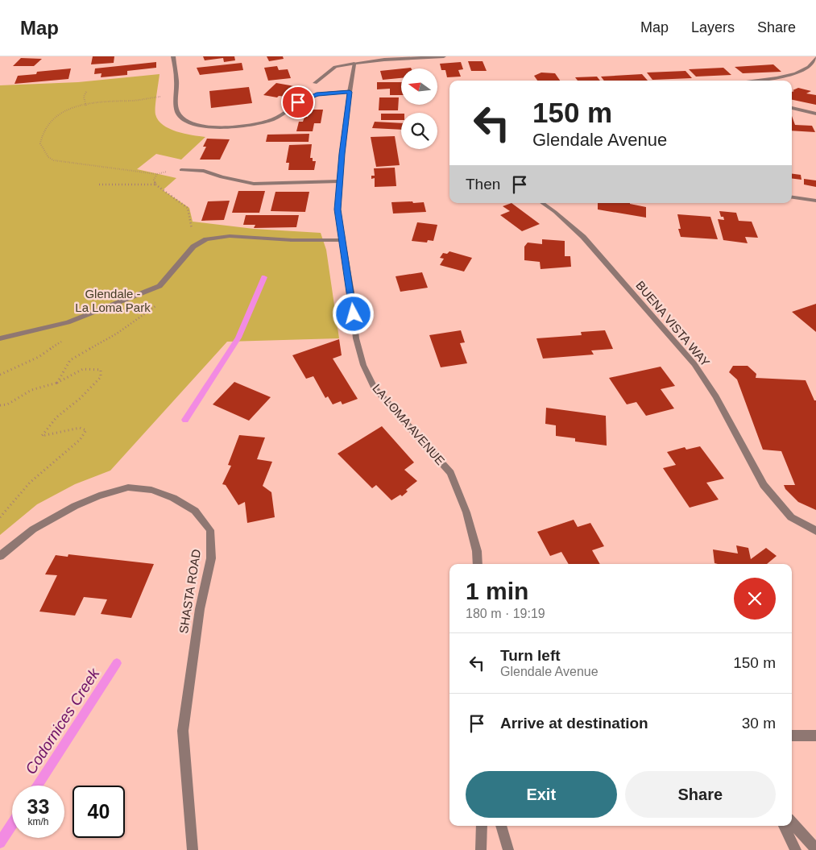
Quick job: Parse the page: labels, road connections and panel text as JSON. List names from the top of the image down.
{
  "streets": {
    "street": ["BUENA VISTA WAY", "LA LOMA AVENUE", "SHASTA ROAD"]
  },
  "water": ["Codornices Creek"],
  "parks": ["Glendale - La Loma Park"],
  "north": "left",
  "page": {
    "header": "Map",
    "nav": ["Map", "Layers", "Share"],
    "turn": ["150 m", "Glendale Avenue"],
    "then": "Then",
    "heading": ["1 min", "180 m · 19:19"],
    "list": [
      {
        "name": "Turn left",
        "note": "Glendale Avenue",
        "value": "150 m"
      },
      {
        "name": "Arrive at destination",
        "value": "30 m"
      }
    ],
    "buttons": ["Exit", "Share"],
    "speed": "33 km/h",
    "limit": "40"
  }
}
